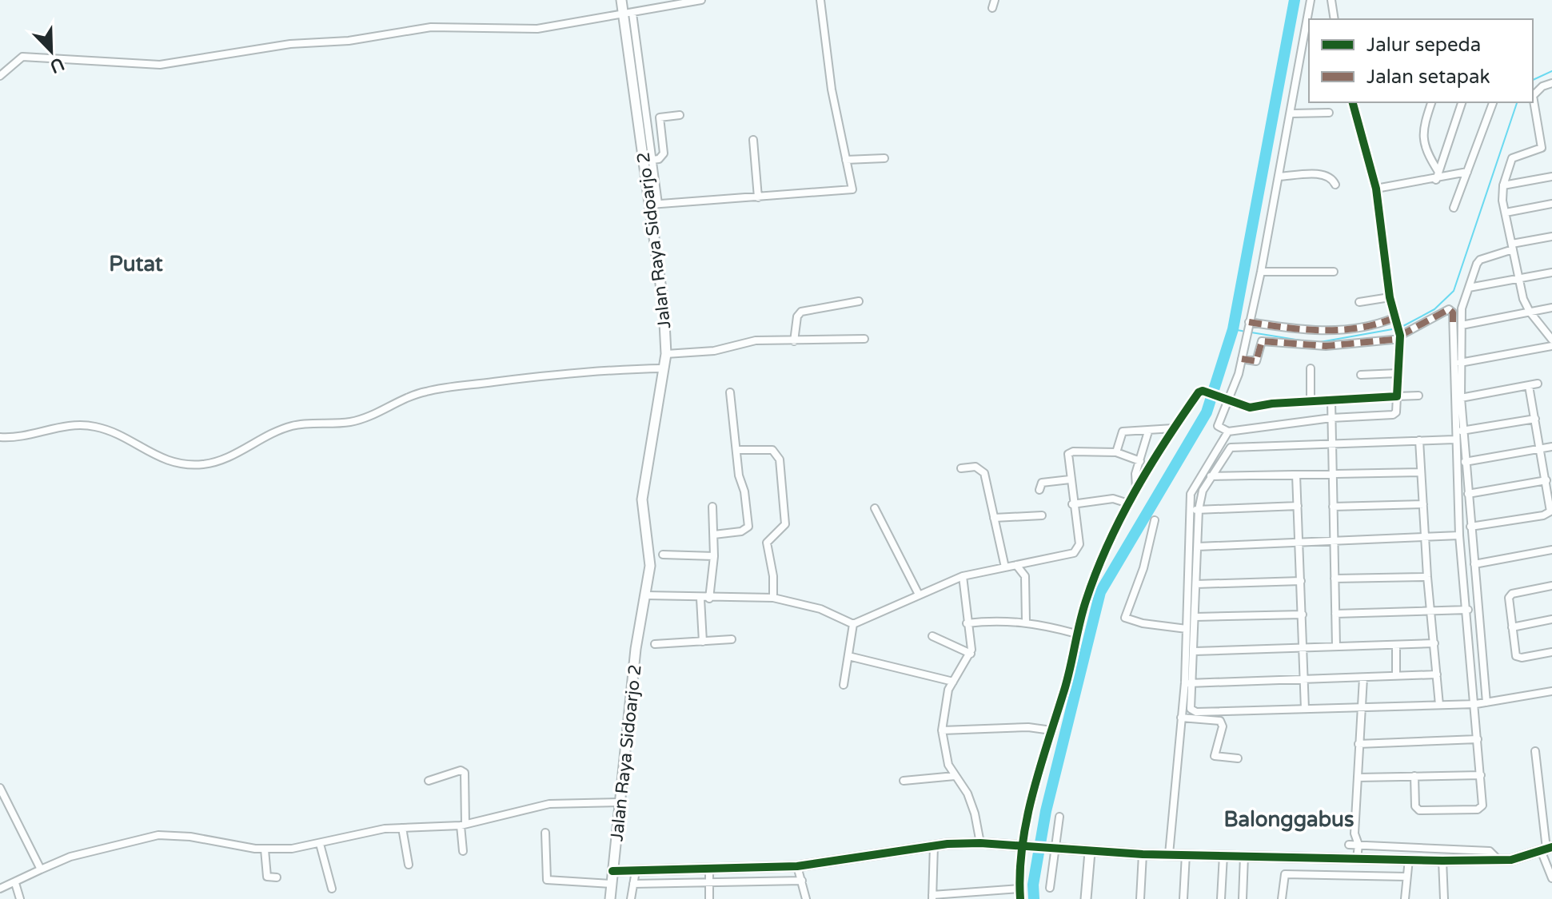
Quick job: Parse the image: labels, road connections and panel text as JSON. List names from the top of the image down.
{
  "streets": {
    "street": ["Jalan Raya Sidoarjo 2"]
  },
  "districts": ["Putat", "Balonggabus"],
  "legend": ["Jalur sepeda", "Jalan setapak"],
  "north": "bottom right"
}
